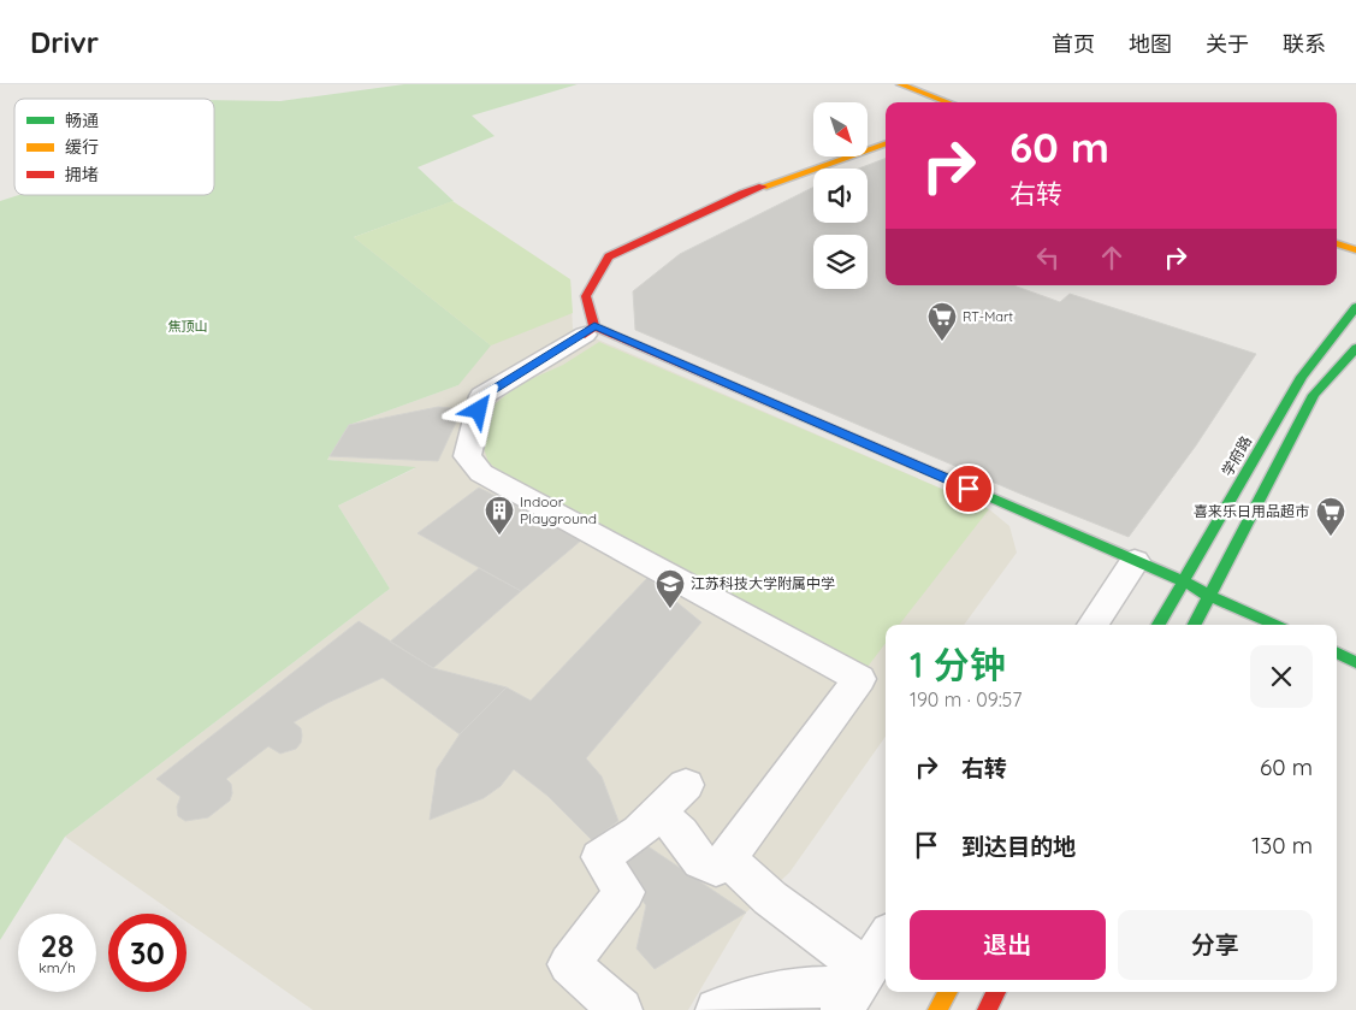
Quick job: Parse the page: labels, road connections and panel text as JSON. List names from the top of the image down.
{
  "streets": {
    "street": ["学府路"]
  },
  "parks": ["焦顶山"],
  "places": {
    "supermarket": ["RT-Mart", "喜来乐日用品超市"],
    "building": ["Indoor Playground"],
    "school or university": ["江苏科技大学附属中学"]
  },
  "legend": ["畅通", "缓行", "拥堵"],
  "north": "bottom right",
  "page": {
    "header": "Drivr",
    "nav": [
      "首页",
      "地图",
      "关于",
      "联系"
    ],
    "turn": ["60 m", "右转"],
    "heading": ["1 分钟", "190 m · 09:57"],
    "list": [
      {
        "name": "右转",
        "value": "60 m"
      },
      {
        "name": "到达目的地",
        "value": "130 m"
      }
    ],
    "buttons": ["退出", "分享"],
    "speed": "28 km/h",
    "limit": "30"
  }
}
